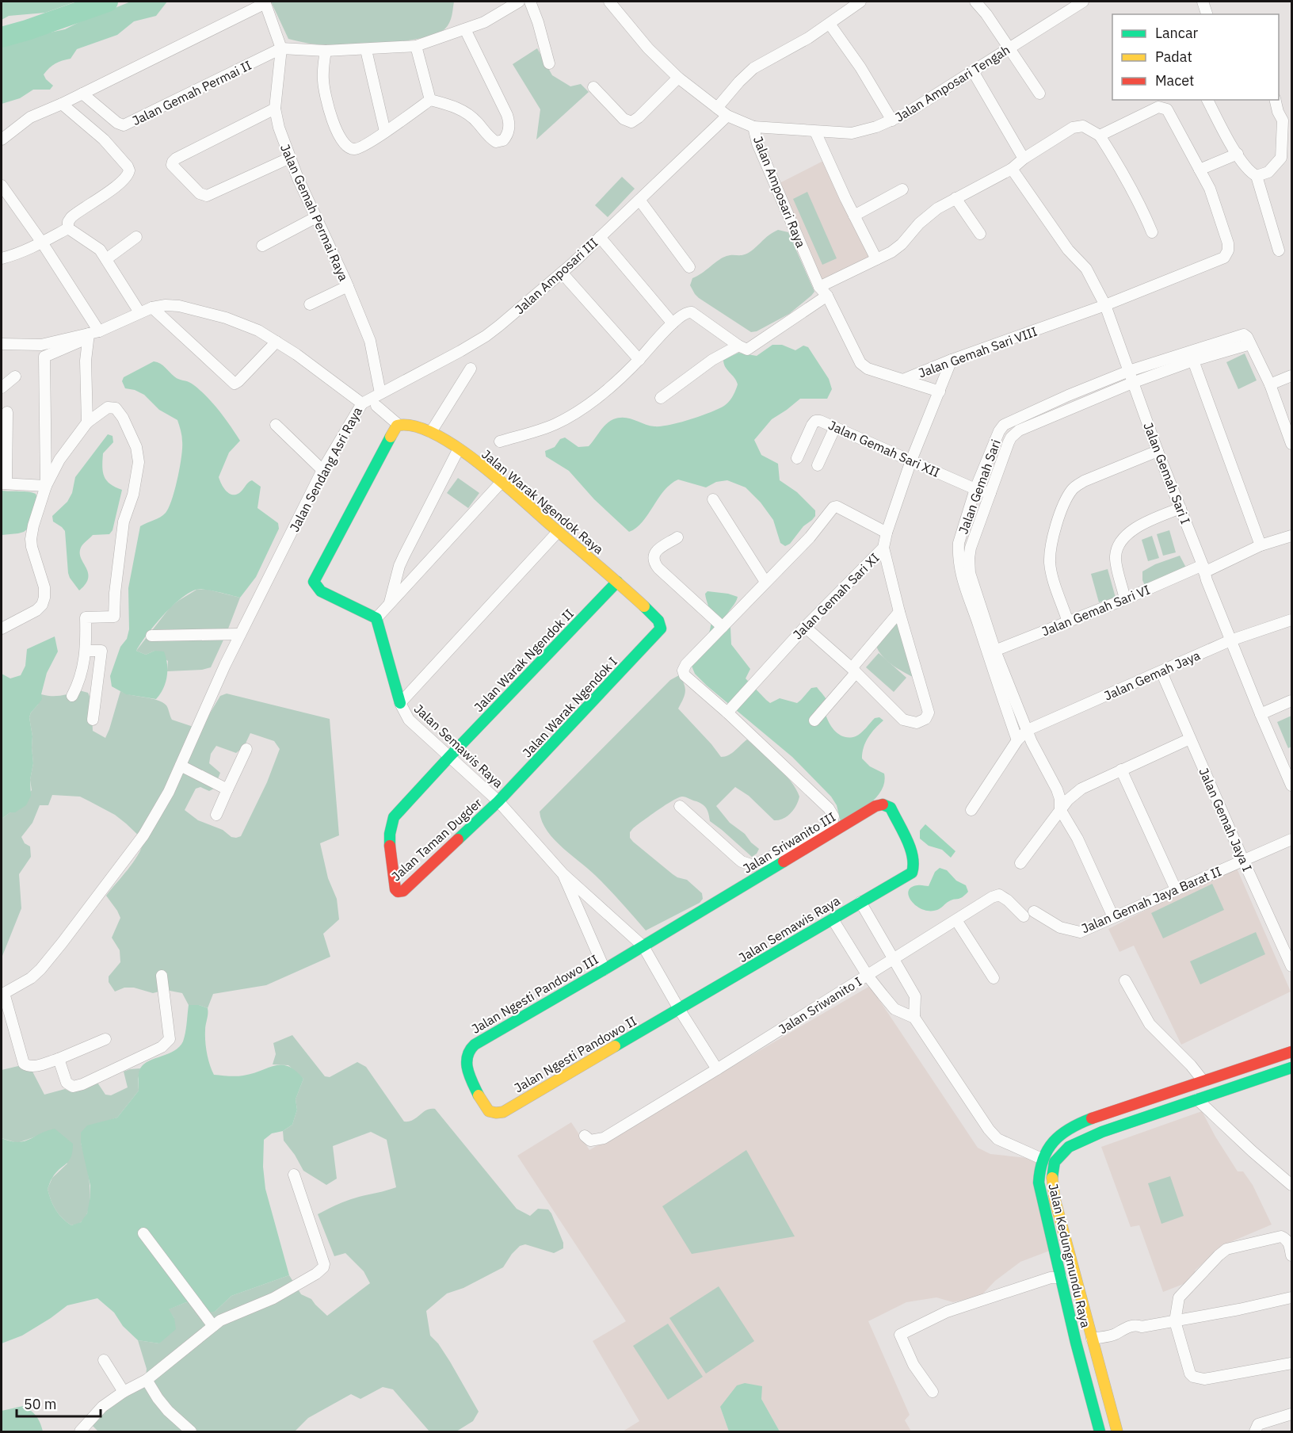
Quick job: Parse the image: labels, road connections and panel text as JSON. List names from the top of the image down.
{
  "streets": {
    "street": [
      "Jalan Amposari Tengah",
      "Jalan Gemah Permai II",
      "Jalan Amposari Raya",
      "Jalan Gemah Permai Raya",
      "Jalan Amposari III",
      "Jalan Gemah Sari VIII",
      "Jalan Gemah Sari XII",
      "Jalan Sendang Asri Raya",
      "Jalan Gemah Sari I",
      "Jalan Gemah Sari",
      "Jalan Warak Ngendok Raya",
      "Jalan Gemah Sari XI",
      "Jalan Gemah Sari VI",
      "Jalan Warak Ngendok II",
      "Jalan Gemah Jaya",
      "Jalan Warak Ngendok I",
      "Jalan Semawis Raya",
      "Jalan Gemah Jaya I",
      "Jalan Taman Dugder",
      "Jalan Sriwanito III",
      "Jalan Gemah Jaya Barat II",
      "Jalan Ngesti Pandowo III",
      "Jalan Sriwanito I",
      "Jalan Ngesti Pandowo II",
      "Jalan Kedungmundu Raya"
    ]
  },
  "crossings": [
    ["Jalan Amposari Tengah", "Jalan Amposari Raya"],
    ["Jalan Gemah Permai II", "Jalan Gemah Permai Raya"],
    ["Jalan Amposari Raya", "Jalan Amposari III"],
    ["Jalan Amposari Raya", "Jalan Gemah Sari VIII"],
    ["Jalan Gemah Permai Raya", "Jalan Amposari III"],
    ["Jalan Amposari III", "Jalan Sendang Asri Raya"],
    ["Jalan Gemah Sari VIII", "Jalan Gemah Sari XII"],
    ["Jalan Gemah Sari VIII", "Jalan Gemah Sari I"],
    ["Jalan Gemah Sari VIII", "Jalan Gemah Sari XI"],
    ["Jalan Gemah Sari XII", "Jalan Gemah Sari"],
    ["Jalan Gemah Sari XII", "Jalan Gemah Sari XI"],
    ["Jalan Gemah Sari I", "Jalan Gemah Sari"],
    ["Jalan Gemah Sari I", "Jalan Gemah Sari VI"],
    ["Jalan Gemah Sari I", "Jalan Gemah Jaya"],
    ["Jalan Gemah Sari", "Jalan Gemah Sari VI"],
    ["Jalan Gemah Sari", "Jalan Gemah Jaya"],
    ["Jalan Warak Ngendok Raya", "Jalan Warak Ngendok II"],
    ["Jalan Warak Ngendok Raya", "Jalan Warak Ngendok I"],
    ["Jalan Warak Ngendok Raya", "Jalan Semawis Raya"],
    ["Jalan Warak Ngendok II", "Jalan Semawis Raya"],
    ["Jalan Warak Ngendok II", "Jalan Taman Dugder"],
    ["Jalan Gemah Jaya", "Jalan Gemah Jaya I"],
    ["Jalan Warak Ngendok I", "Jalan Semawis Raya"],
    ["Jalan Warak Ngendok I", "Jalan Taman Dugder"],
    ["Jalan Semawis Raya", "Jalan Taman Dugder"],
    ["Jalan Semawis Raya", "Jalan Sriwanito III"],
    ["Jalan Semawis Raya", "Jalan Ngesti Pandowo III"],
    ["Jalan Semawis Raya", "Jalan Sriwanito I"],
    ["Jalan Semawis Raya", "Jalan Ngesti Pandowo II"],
    ["Jalan Gemah Jaya I", "Jalan Gemah Jaya Barat II"],
    ["Jalan Sriwanito III", "Jalan Ngesti Pandowo III"],
    ["Jalan Ngesti Pandowo III", "Jalan Ngesti Pandowo II"]
  ],
  "legend": ["Lancar", "Padat", "Macet"],
  "scale_bar": "50 m"
}
